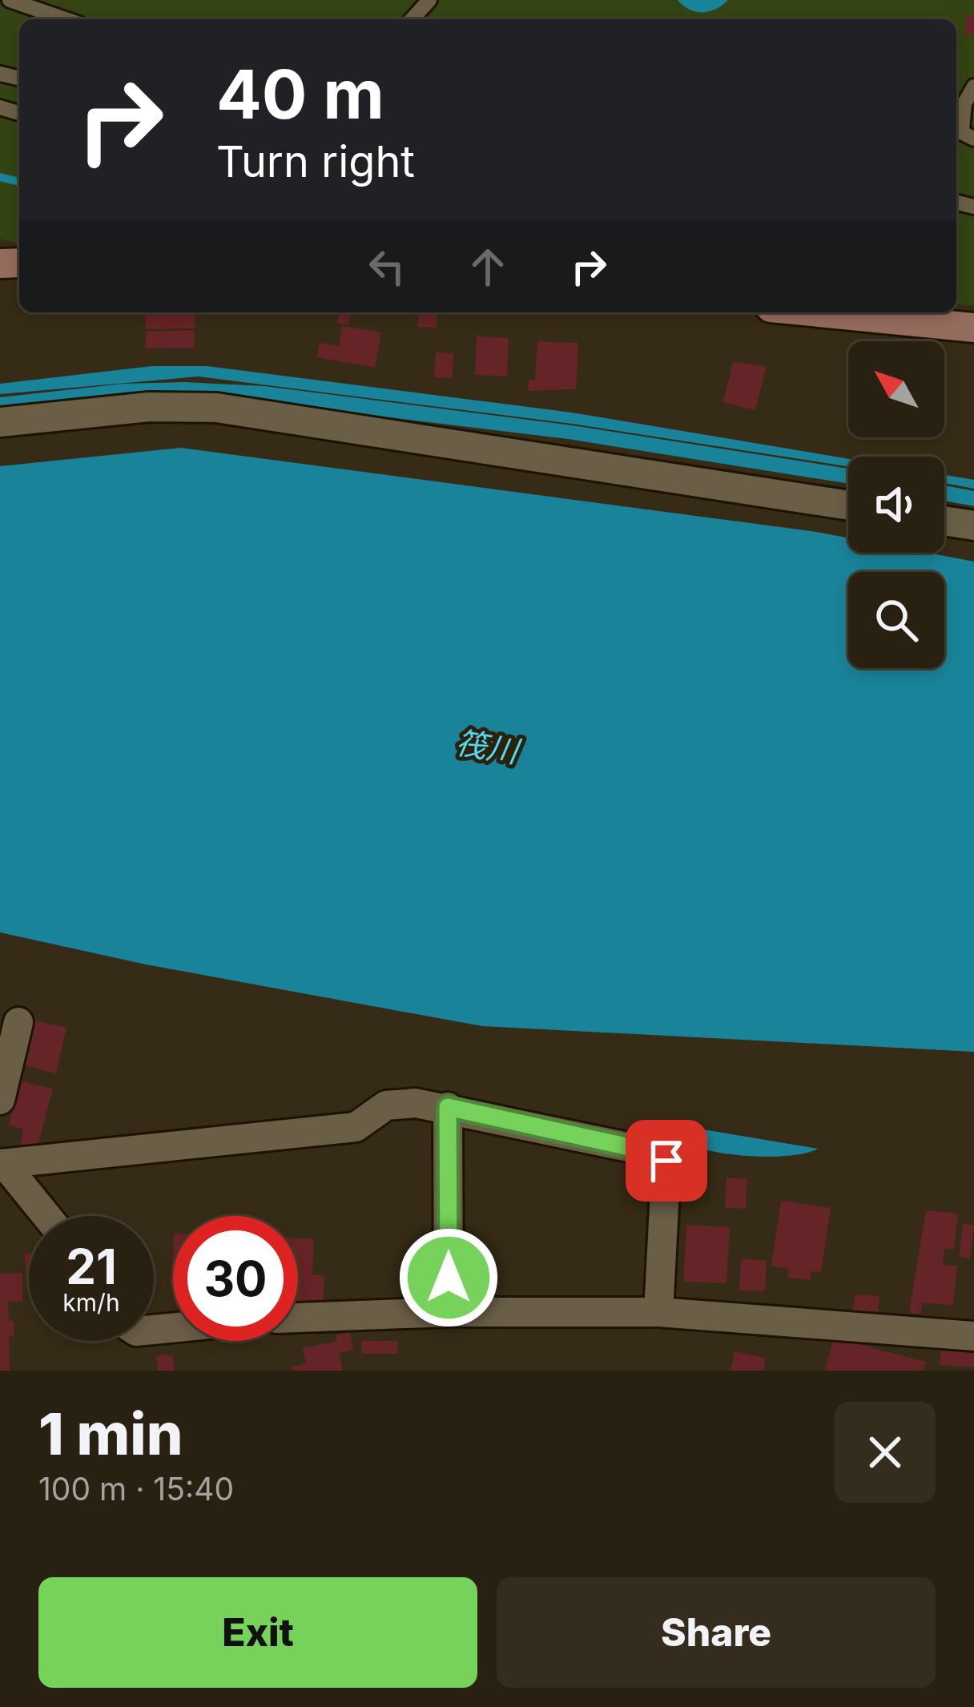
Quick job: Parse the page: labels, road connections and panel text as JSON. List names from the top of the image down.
{
  "water": ["筏川"],
  "north": "top left",
  "page": {
    "turn": ["40 m", "Turn right"],
    "speed": "21 km/h",
    "limit": "30",
    "heading": ["1 min", "100 m · 15:40"],
    "buttons": ["Exit", "Share"]
  }
}
